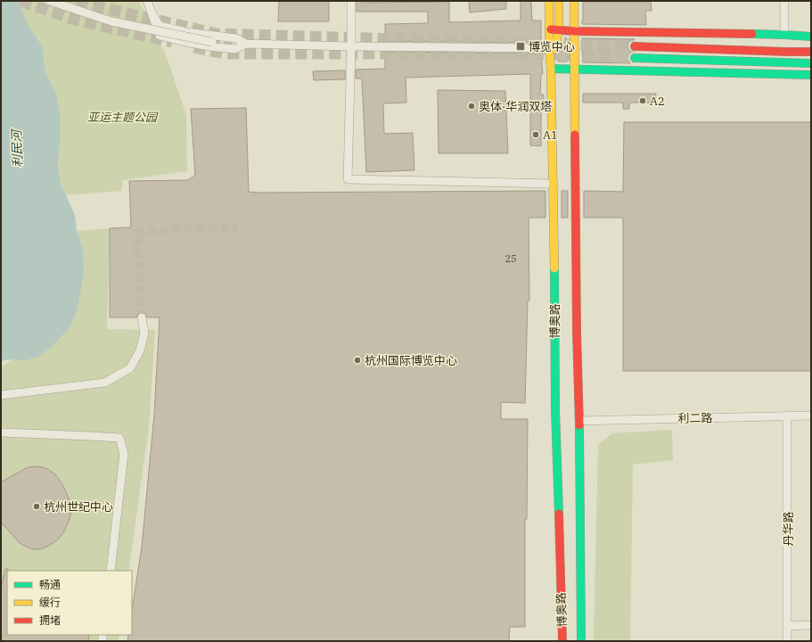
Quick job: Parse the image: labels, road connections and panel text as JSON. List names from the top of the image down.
{
  "streets": {
    "main road": ["博奥路"],
    "street": ["利二路", "丹华路"]
  },
  "crossings": [
    ["博奥路", "利二路"],
    ["利二路", "丹华路"]
  ],
  "water": ["利民河"],
  "parks": ["亚运主题公园"],
  "places": {
    "transit": ["博览中心"],
    "other": [
      "A2",
      "奥体·华润双塔",
      "A1",
      "杭州国际博览中心",
      "杭州世纪中心"
    ]
  },
  "house_numbers": ["25"],
  "legend": ["畅通", "缓行", "拥堵"]
}
